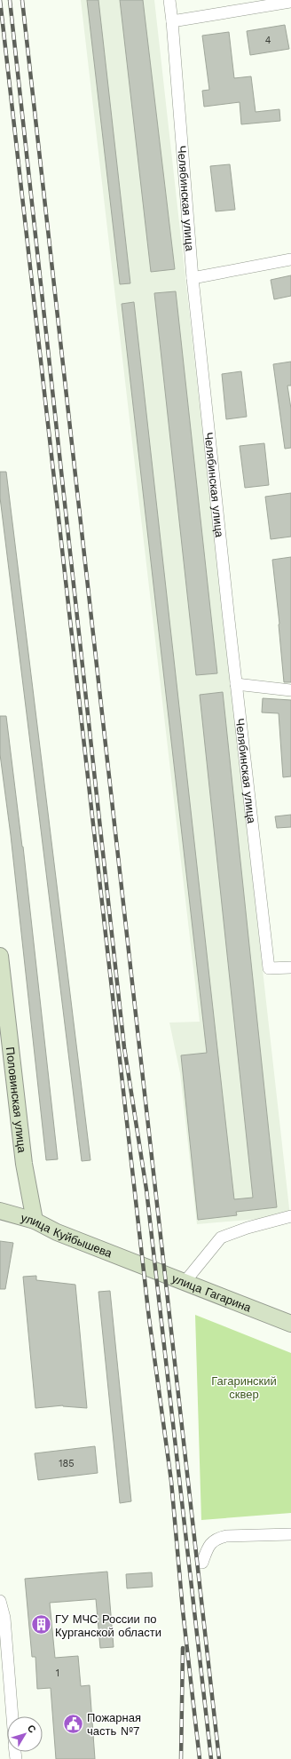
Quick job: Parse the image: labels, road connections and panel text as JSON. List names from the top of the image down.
{
  "streets": {
    "main road": ["Половинская улица", "улица Куйбышева", "улица Гагарина"],
    "street": ["Челябинская улица"]
  },
  "crossings": [
    ["Половинская улица", "улица Куйбышева"],
    ["улица Куйбышева", "улица Гагарина"]
  ],
  "parks": ["Гагаринский сквер"],
  "places": {
    "building": ["ГУ МЧС России по Курганской области"],
    "public building": ["Пожарная часть №7"]
  },
  "house_numbers": ["4", "185", "1"],
  "north": "top right"
}
